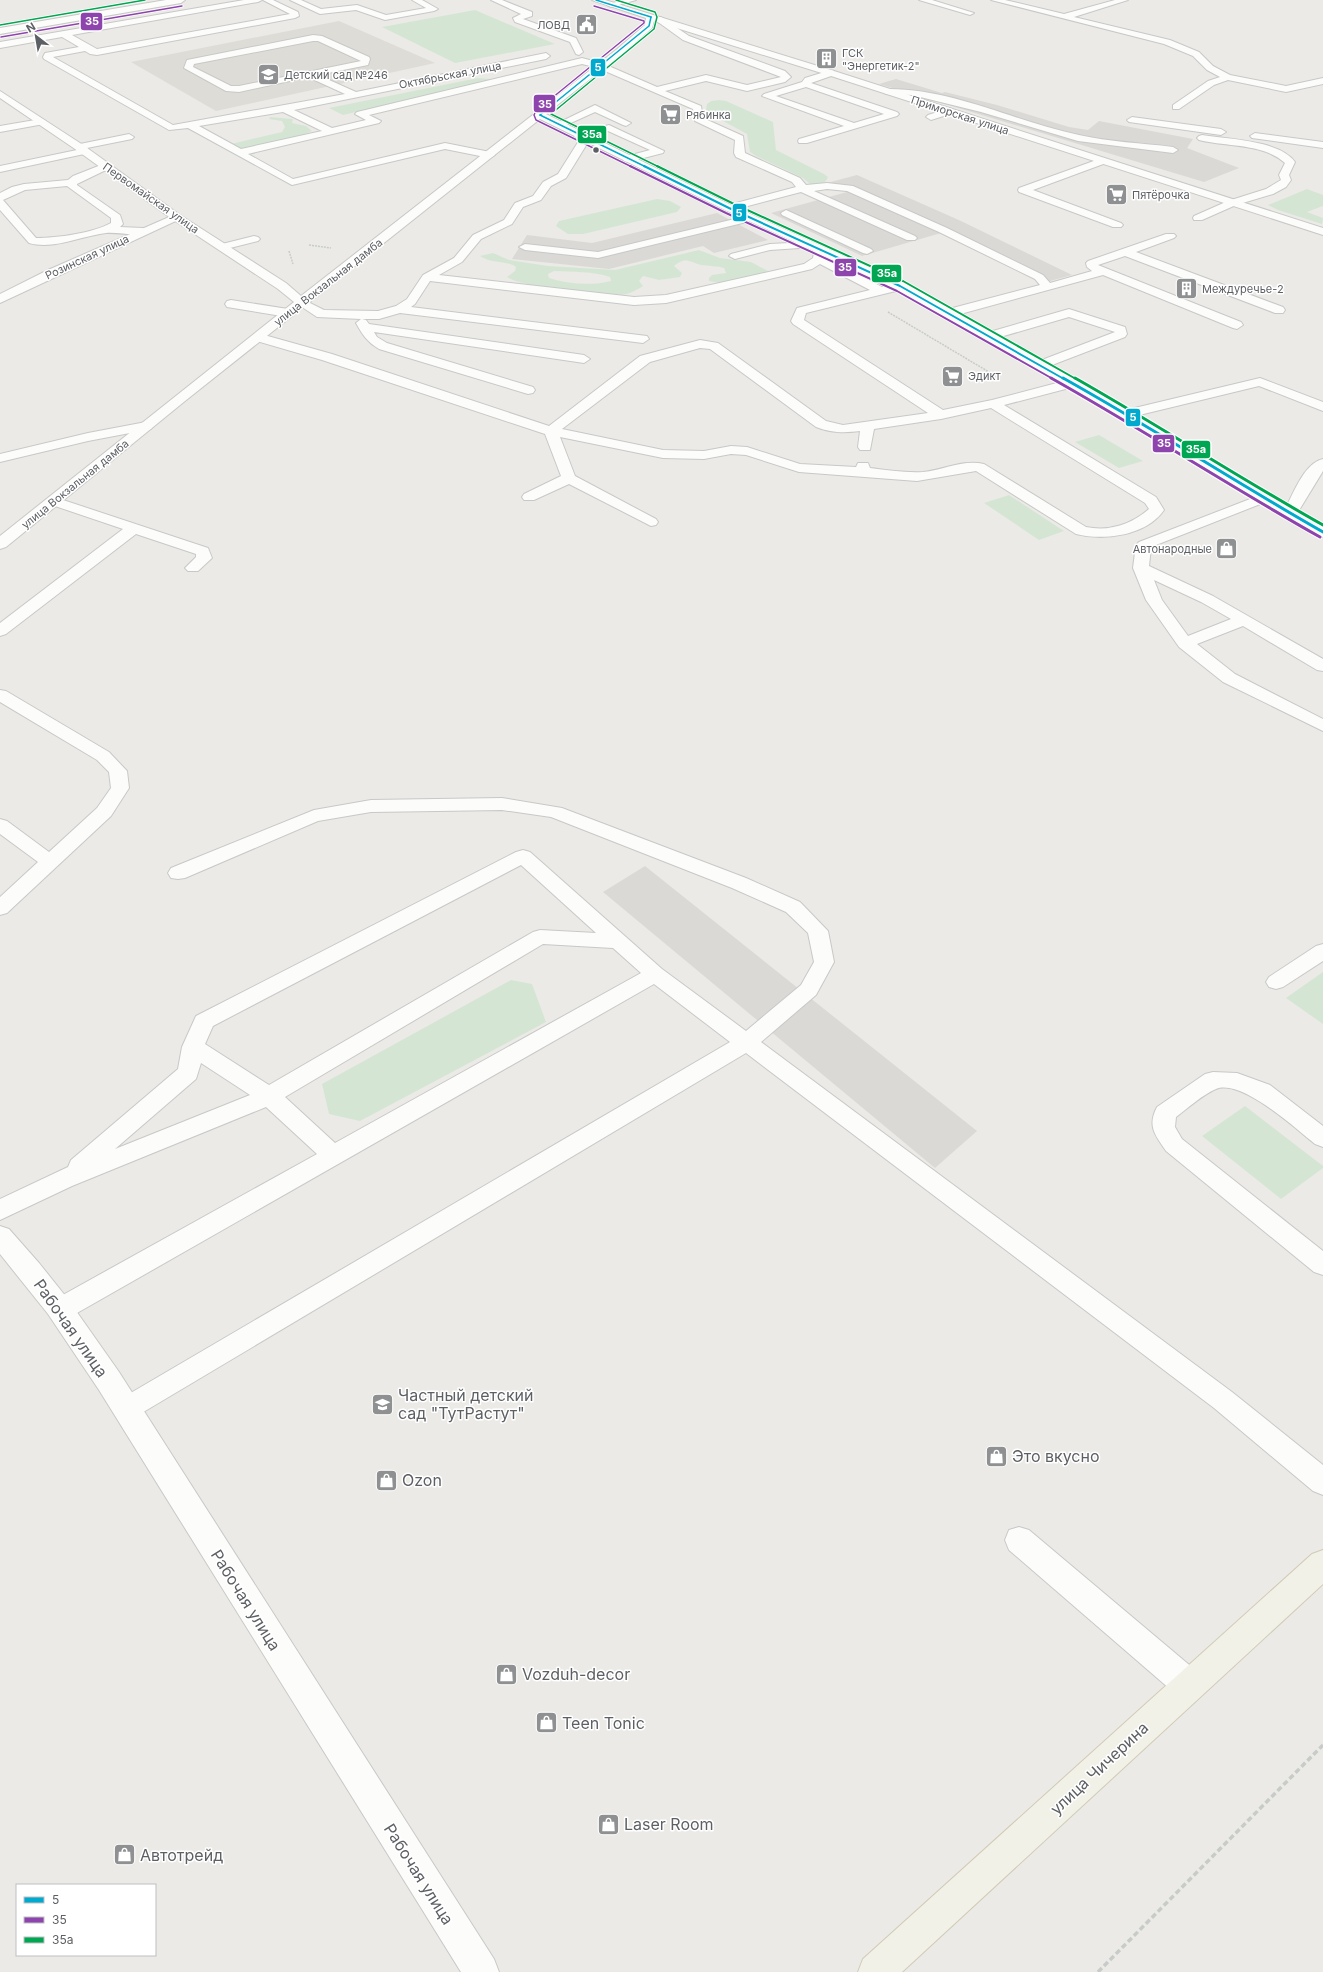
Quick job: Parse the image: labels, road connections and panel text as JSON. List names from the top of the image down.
{
  "streets": {
    "main road": [
      "Приморская улица",
      "Первомайская улица",
      "Розинская улица",
      "улица Вокзальная дамба",
      "Рабочая улица",
      "улица Чичерина"
    ],
    "lane": ["Октябрьская улица"]
  },
  "crossings": [
    ["Приморская улица", "улица Вокзальная дамба"],
    ["Первомайская улица", "Розинская улица"],
    ["Первомайская улица", "улица Вокзальная дамба"]
  ],
  "places": {
    "public building": ["ЛОВД"],
    "building": ["ГСК \"Энергетик-2\"", "Междуречье-2"],
    "school or university": ["Детский сад №246", "Частный детский сад \"ТутРастут\""],
    "supermarket": ["Рябинка", "Пятёрочка", "Эдикт"],
    "shop": [
      "Автонародные",
      "Это вкусно",
      "Ozon",
      "Vozduh-decor",
      "Teen Tonic",
      "Laser Room",
      "Автотрейд"
    ]
  },
  "lines": ["transit line 5", "transit line 35а", "transit line 35"],
  "legend": ["5", "35", "35а"],
  "north": "top left"
}
